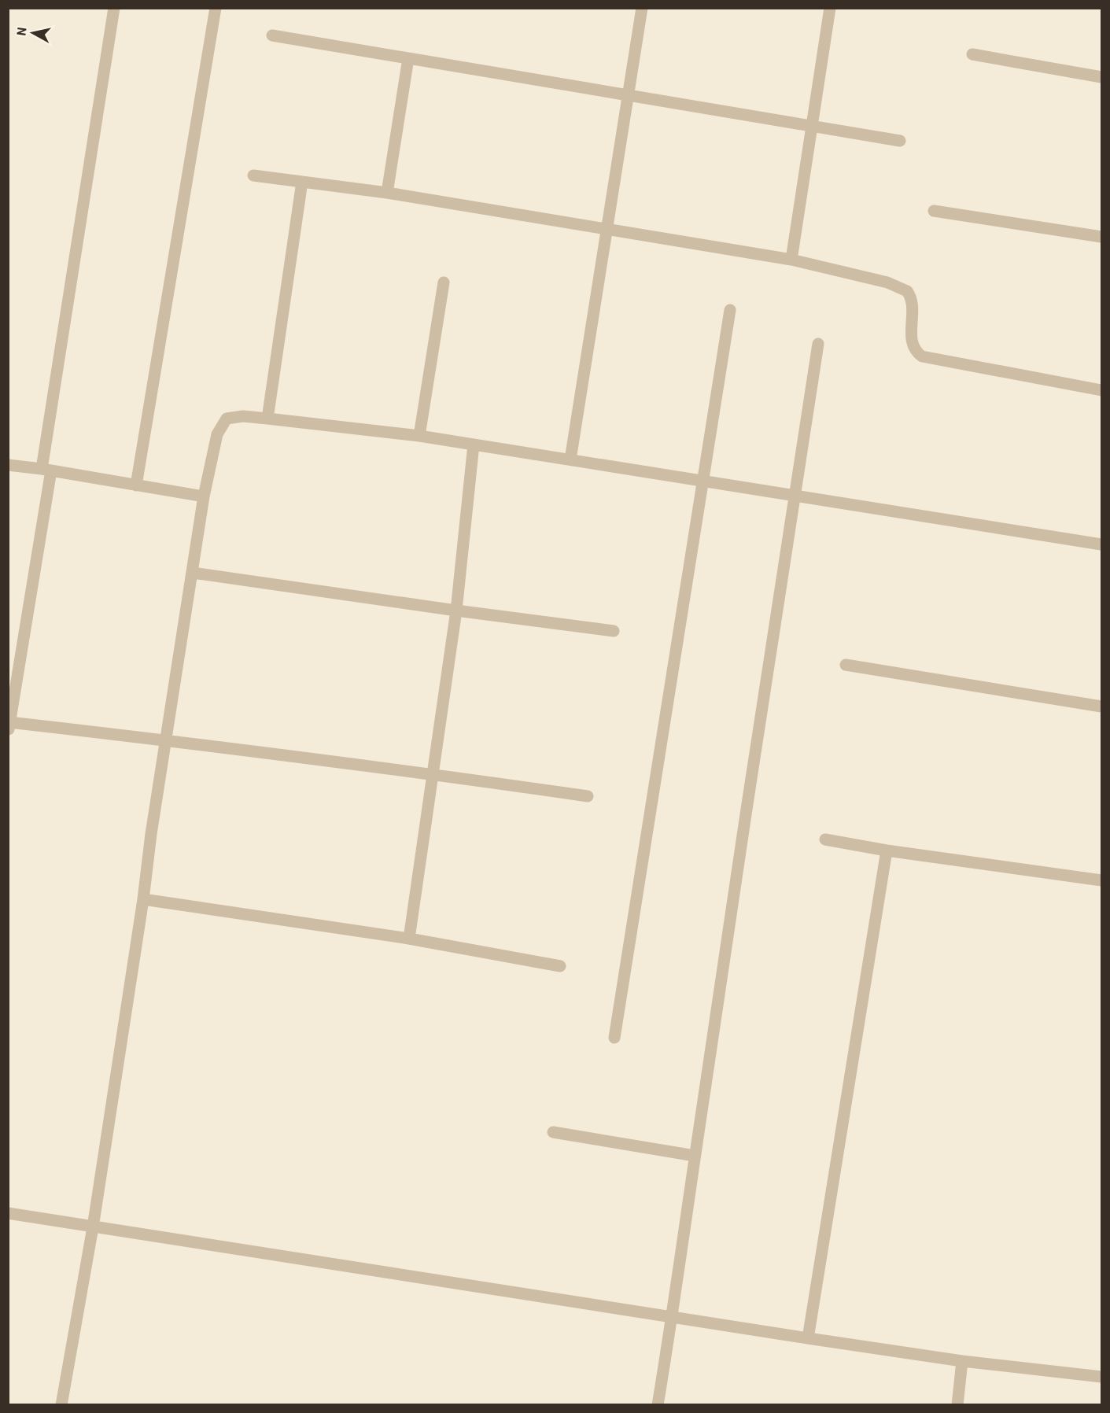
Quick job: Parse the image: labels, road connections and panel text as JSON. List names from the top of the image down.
{
  "north": "left"
}
